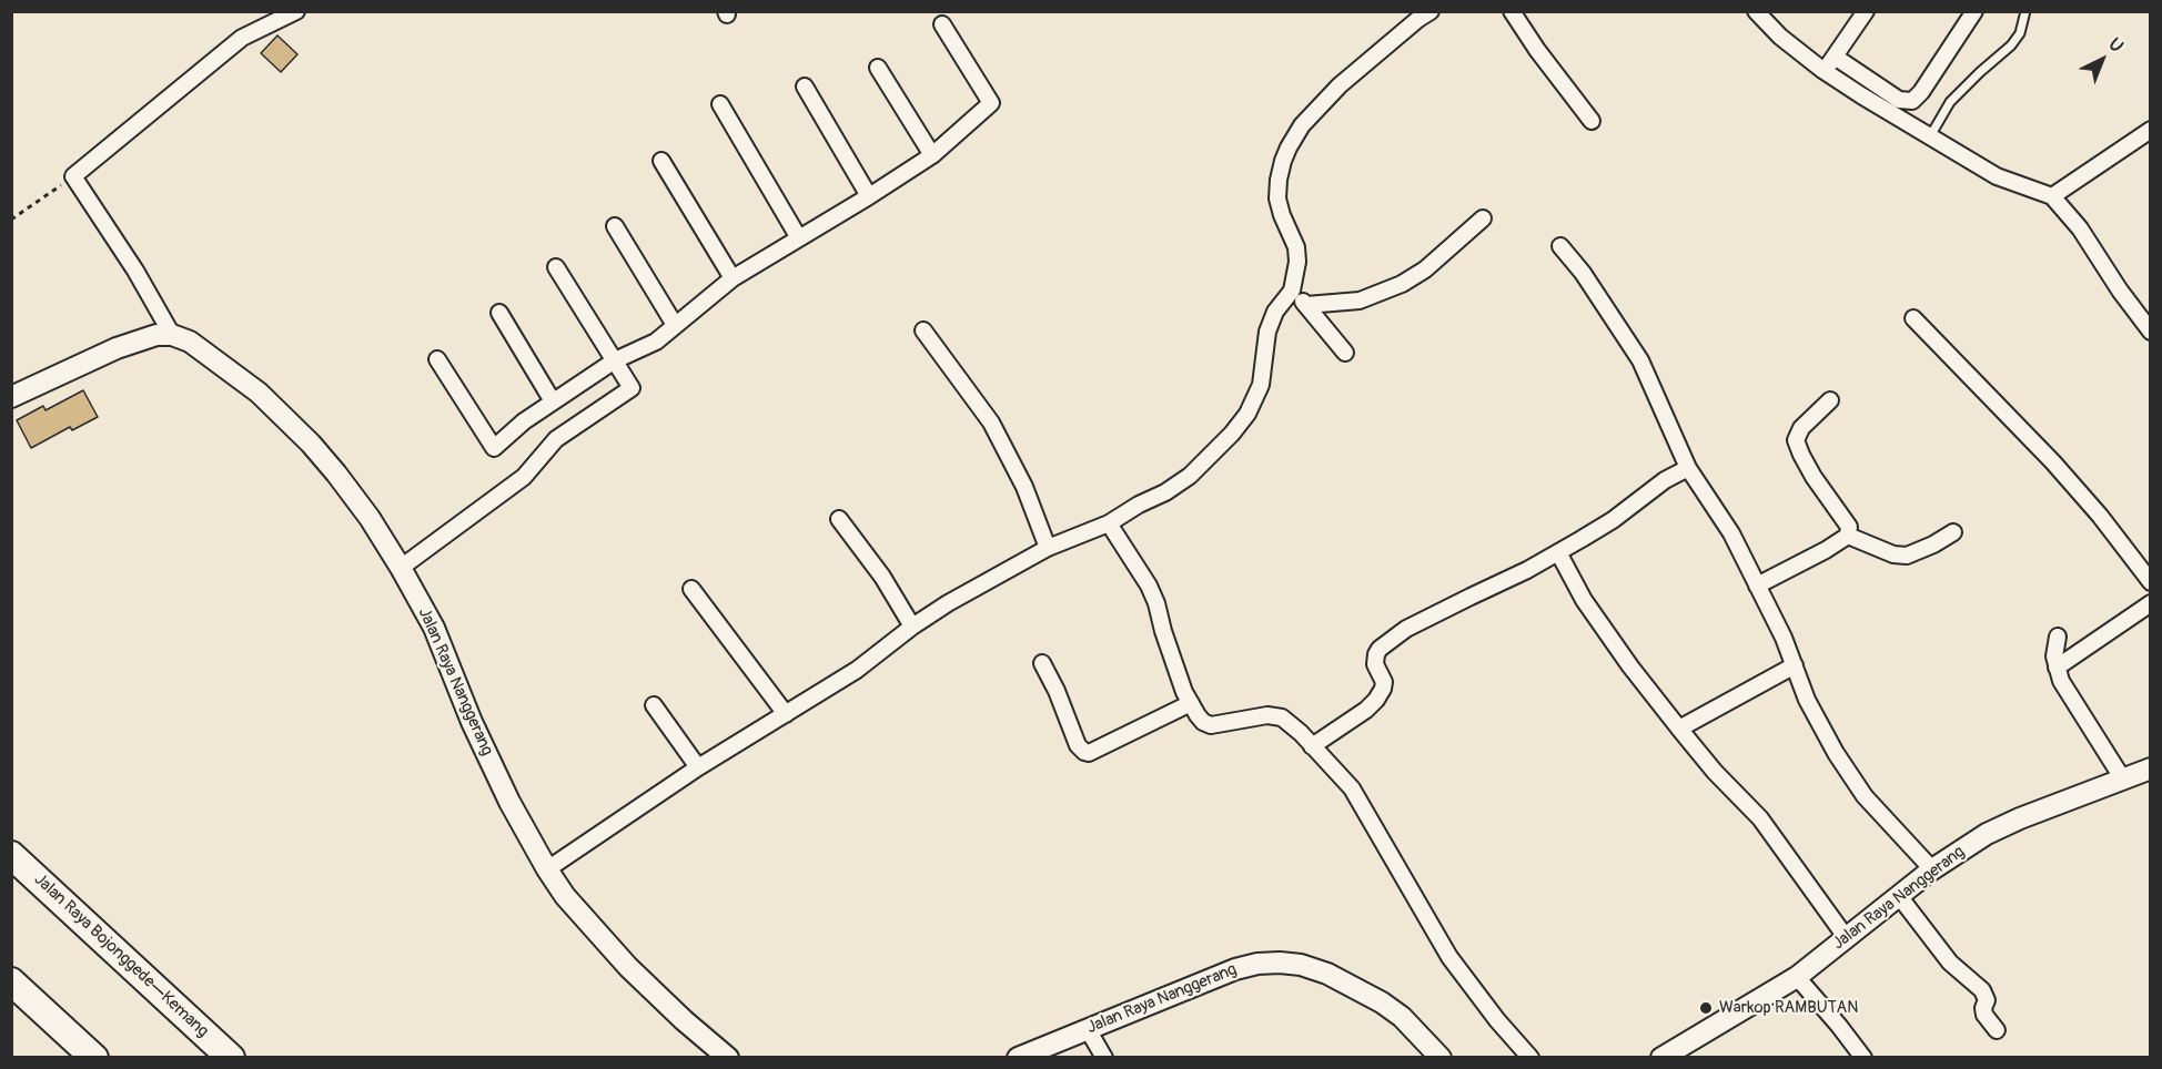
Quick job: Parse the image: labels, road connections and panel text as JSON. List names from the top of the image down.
{
  "streets": {
    "highway": ["Jalan Raya Bojonggede—Kemang"],
    "street": ["Jalan Raya Nanggerang"]
  },
  "places": ["Warkop RAMBUTAN"],
  "north": "top right"
}
